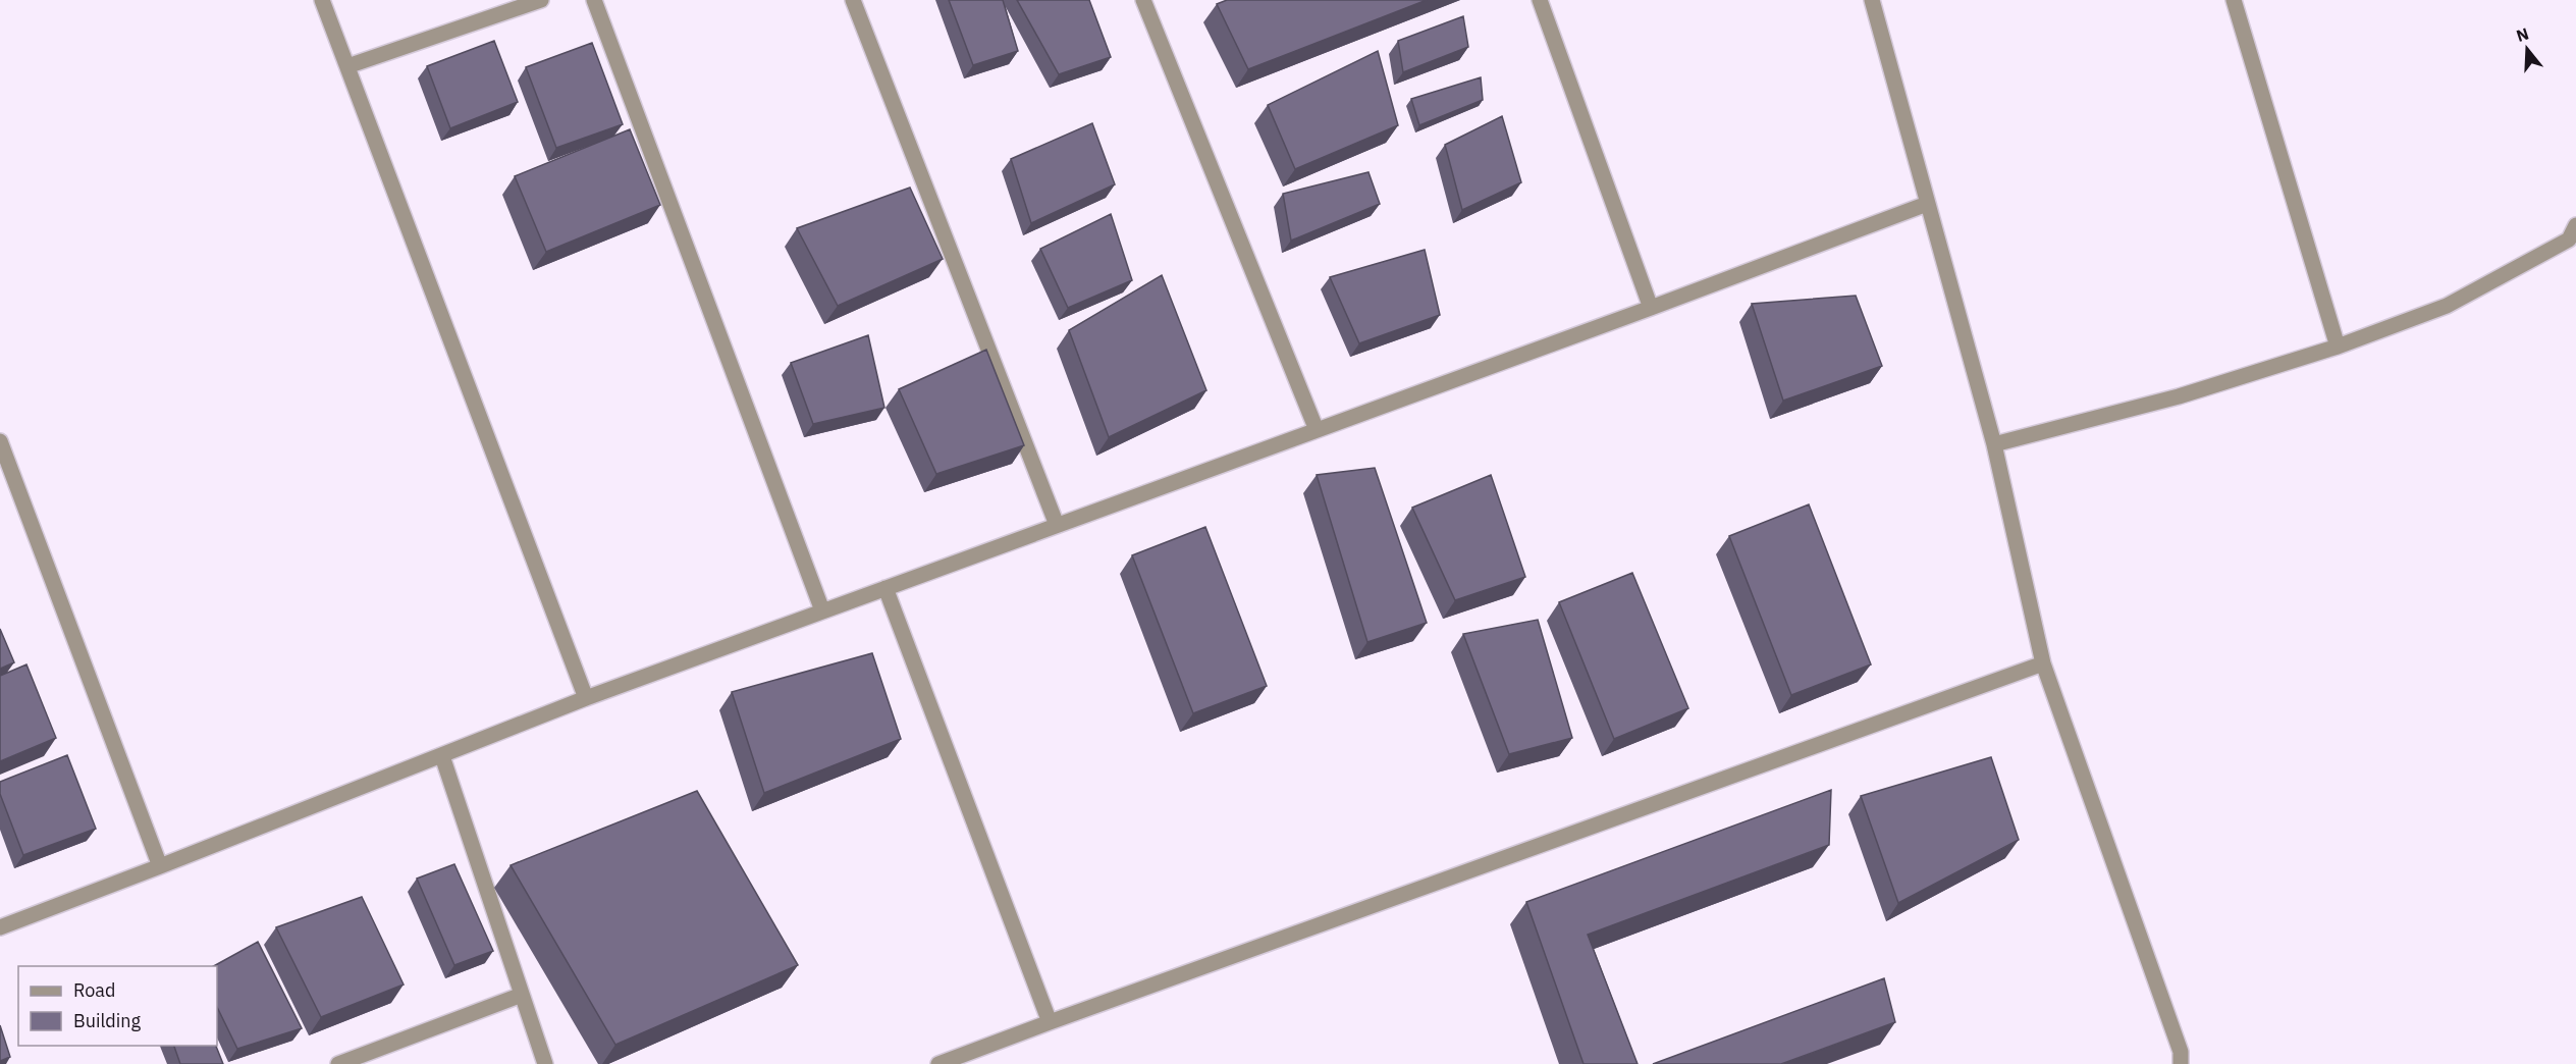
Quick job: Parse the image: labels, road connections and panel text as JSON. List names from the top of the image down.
{
  "legend": ["Road", "Building"],
  "north": "top"
}
